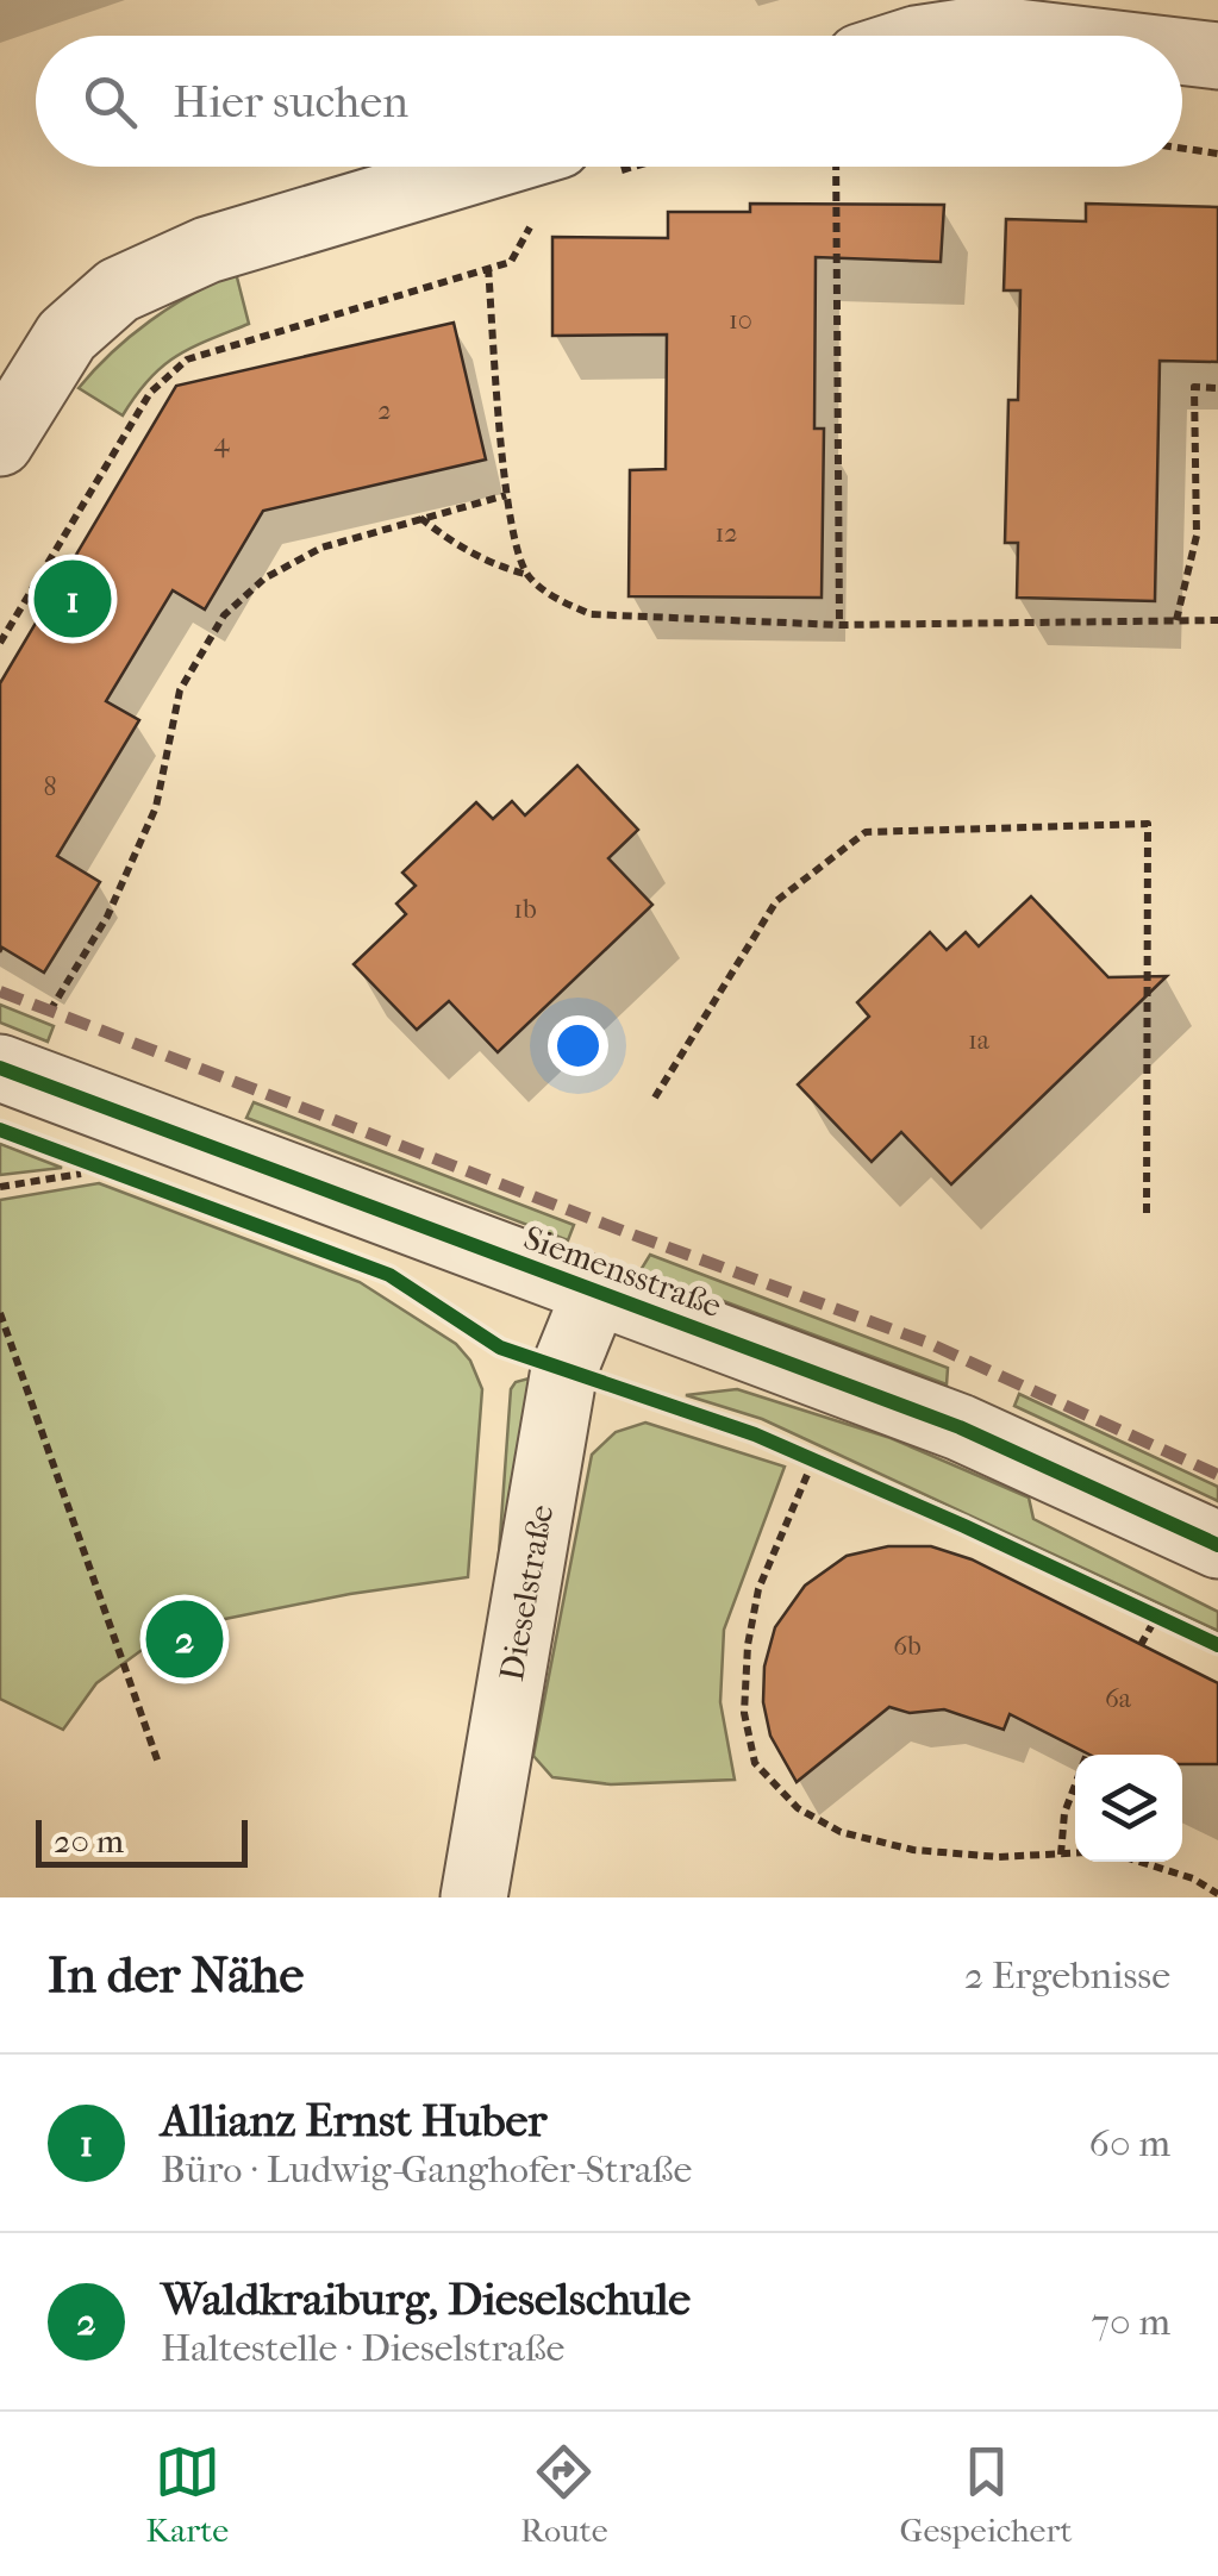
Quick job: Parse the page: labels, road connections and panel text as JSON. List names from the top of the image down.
{
  "streets": {
    "street": ["Siemensstraße", "Dieselstraße"]
  },
  "crossings": [
    ["Siemensstraße", "Dieselstraße"]
  ],
  "house_numbers": [
    "10",
    "2",
    "4",
    "12",
    "8",
    "1b",
    "1a",
    "6b",
    "6a"
  ],
  "scale_bar": "20 m",
  "page": {
    "search": "Hier suchen",
    "pins": ["1", "2"],
    "scale": "20 m",
    "heading": ["In der Nähe", "2 Ergebnisse"],
    "list": [
      {
        "mark": "1",
        "name": "Allianz Ernst Huber",
        "note": "Büro · Ludwig-Ganghofer-Straße",
        "value": "60 m"
      },
      {
        "mark": "2",
        "name": "Waldkraiburg, Dieselschule",
        "note": "Haltestelle · Dieselstraße",
        "value": "70 m"
      }
    ],
    "nav": ["Karte", "Route", "Gespeichert"]
  }
}
